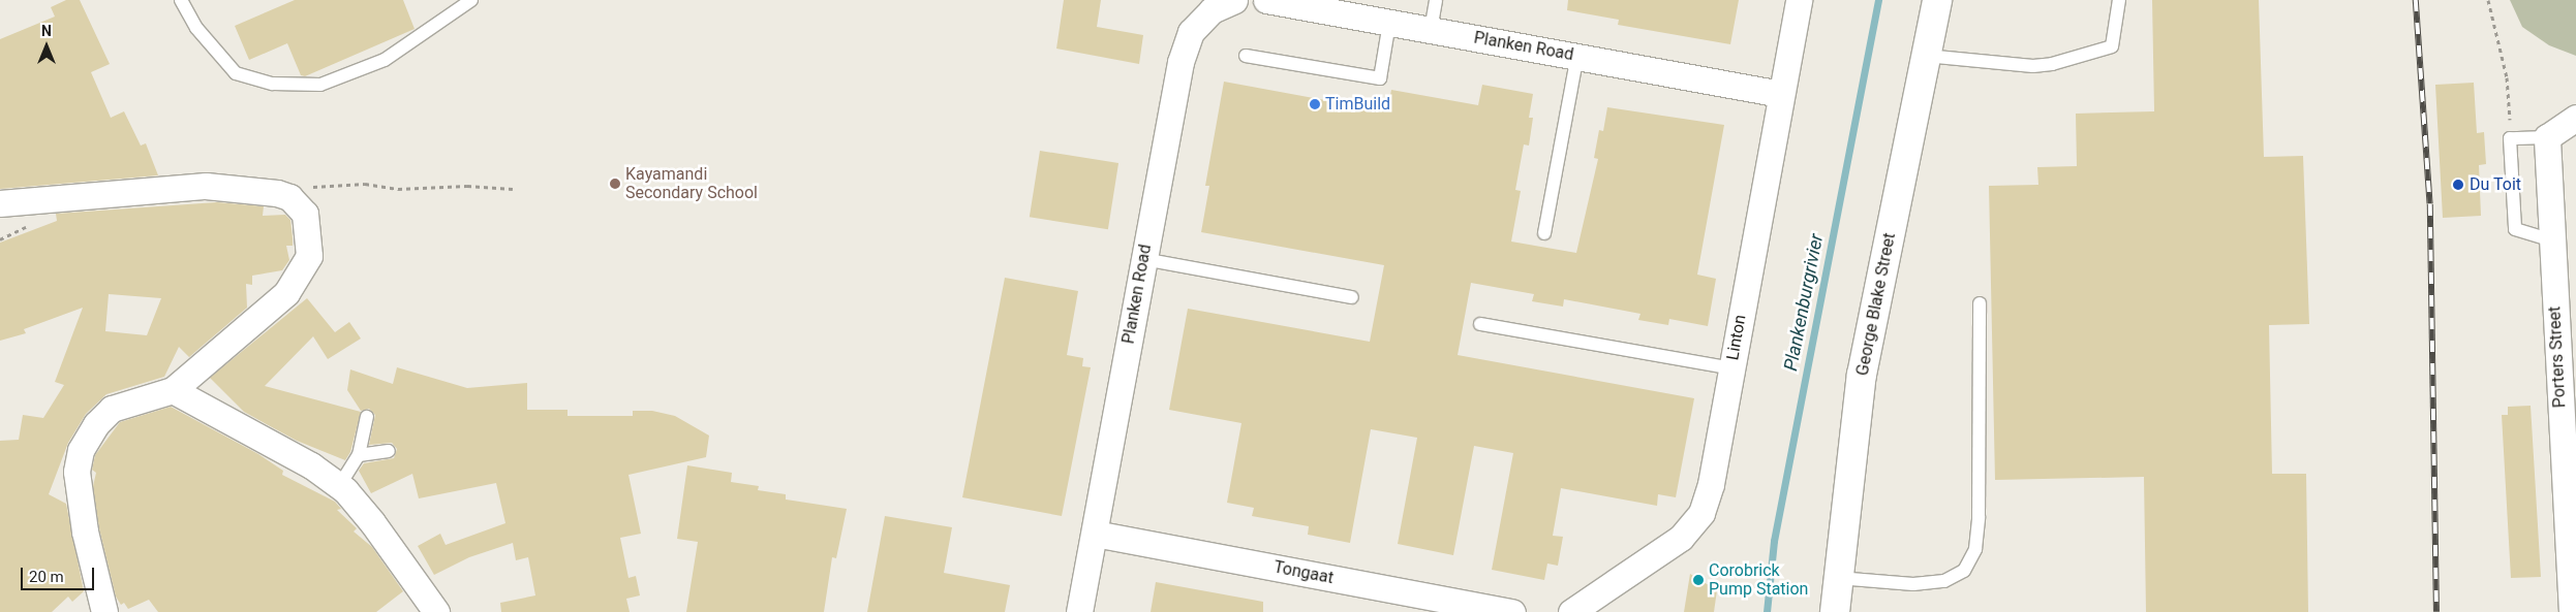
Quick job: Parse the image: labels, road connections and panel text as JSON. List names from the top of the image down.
{
  "streets": {
    "street": [
      "Planken Road",
      "George Blake Street",
      "Linton",
      "Porters Street",
      "Tongaat"
    ]
  },
  "crossings": [
    ["Planken Road", "Linton"],
    ["Planken Road", "Tongaat"]
  ],
  "water": ["Plankenburgrivier"],
  "places": [
    "TimBuild",
    "Kayamandi Secondary School",
    "Du Toit",
    "Corobrick Pump Station"
  ],
  "scale_bar": "20 m",
  "north": "top"
}
